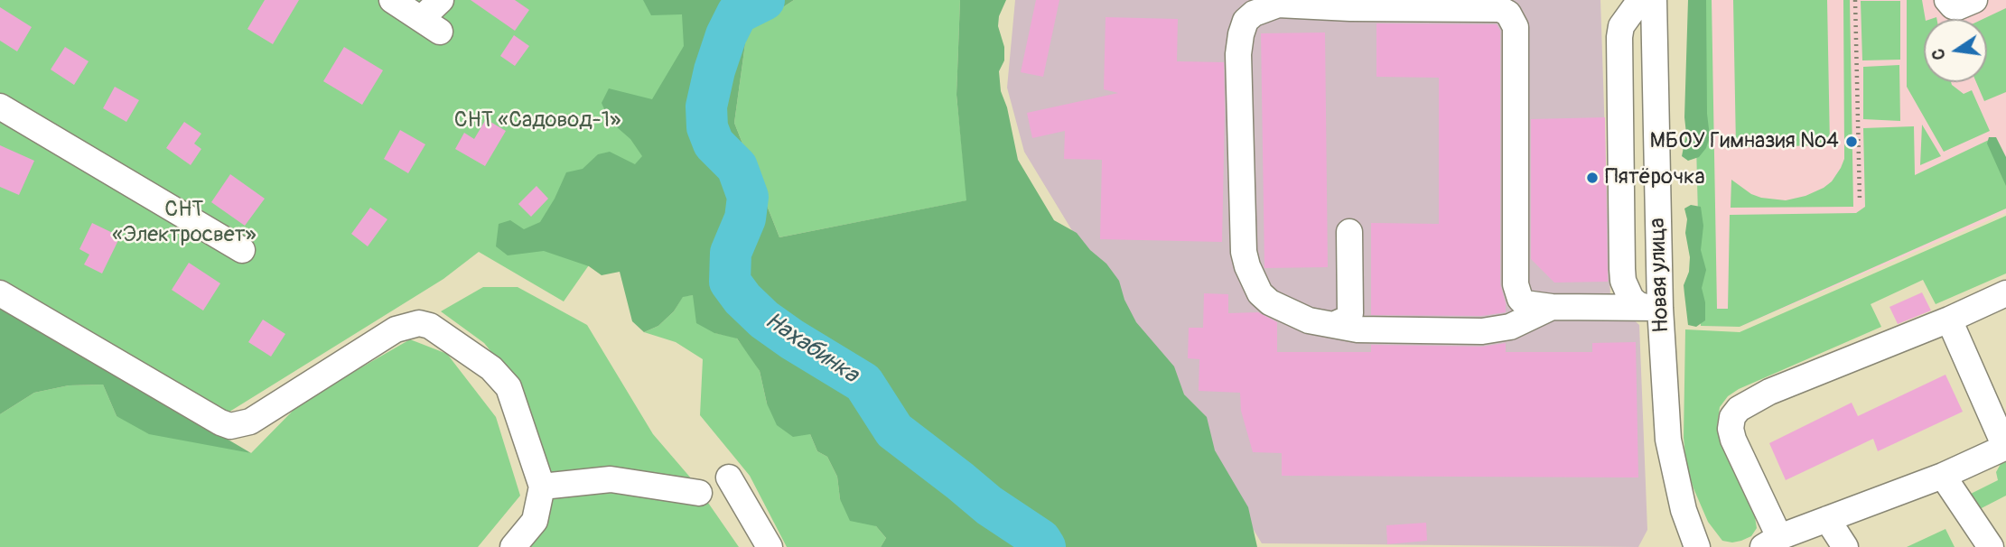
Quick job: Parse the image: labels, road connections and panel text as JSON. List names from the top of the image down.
{
  "streets": {
    "street": ["Новая улица"]
  },
  "water": ["Нахабинка"],
  "parks": ["СНТ «Садовод-1»", "СНТ «Электросвет»"],
  "places": ["МБОУ Гимназия №4", "Пятёрочка"],
  "north": "left"
}
